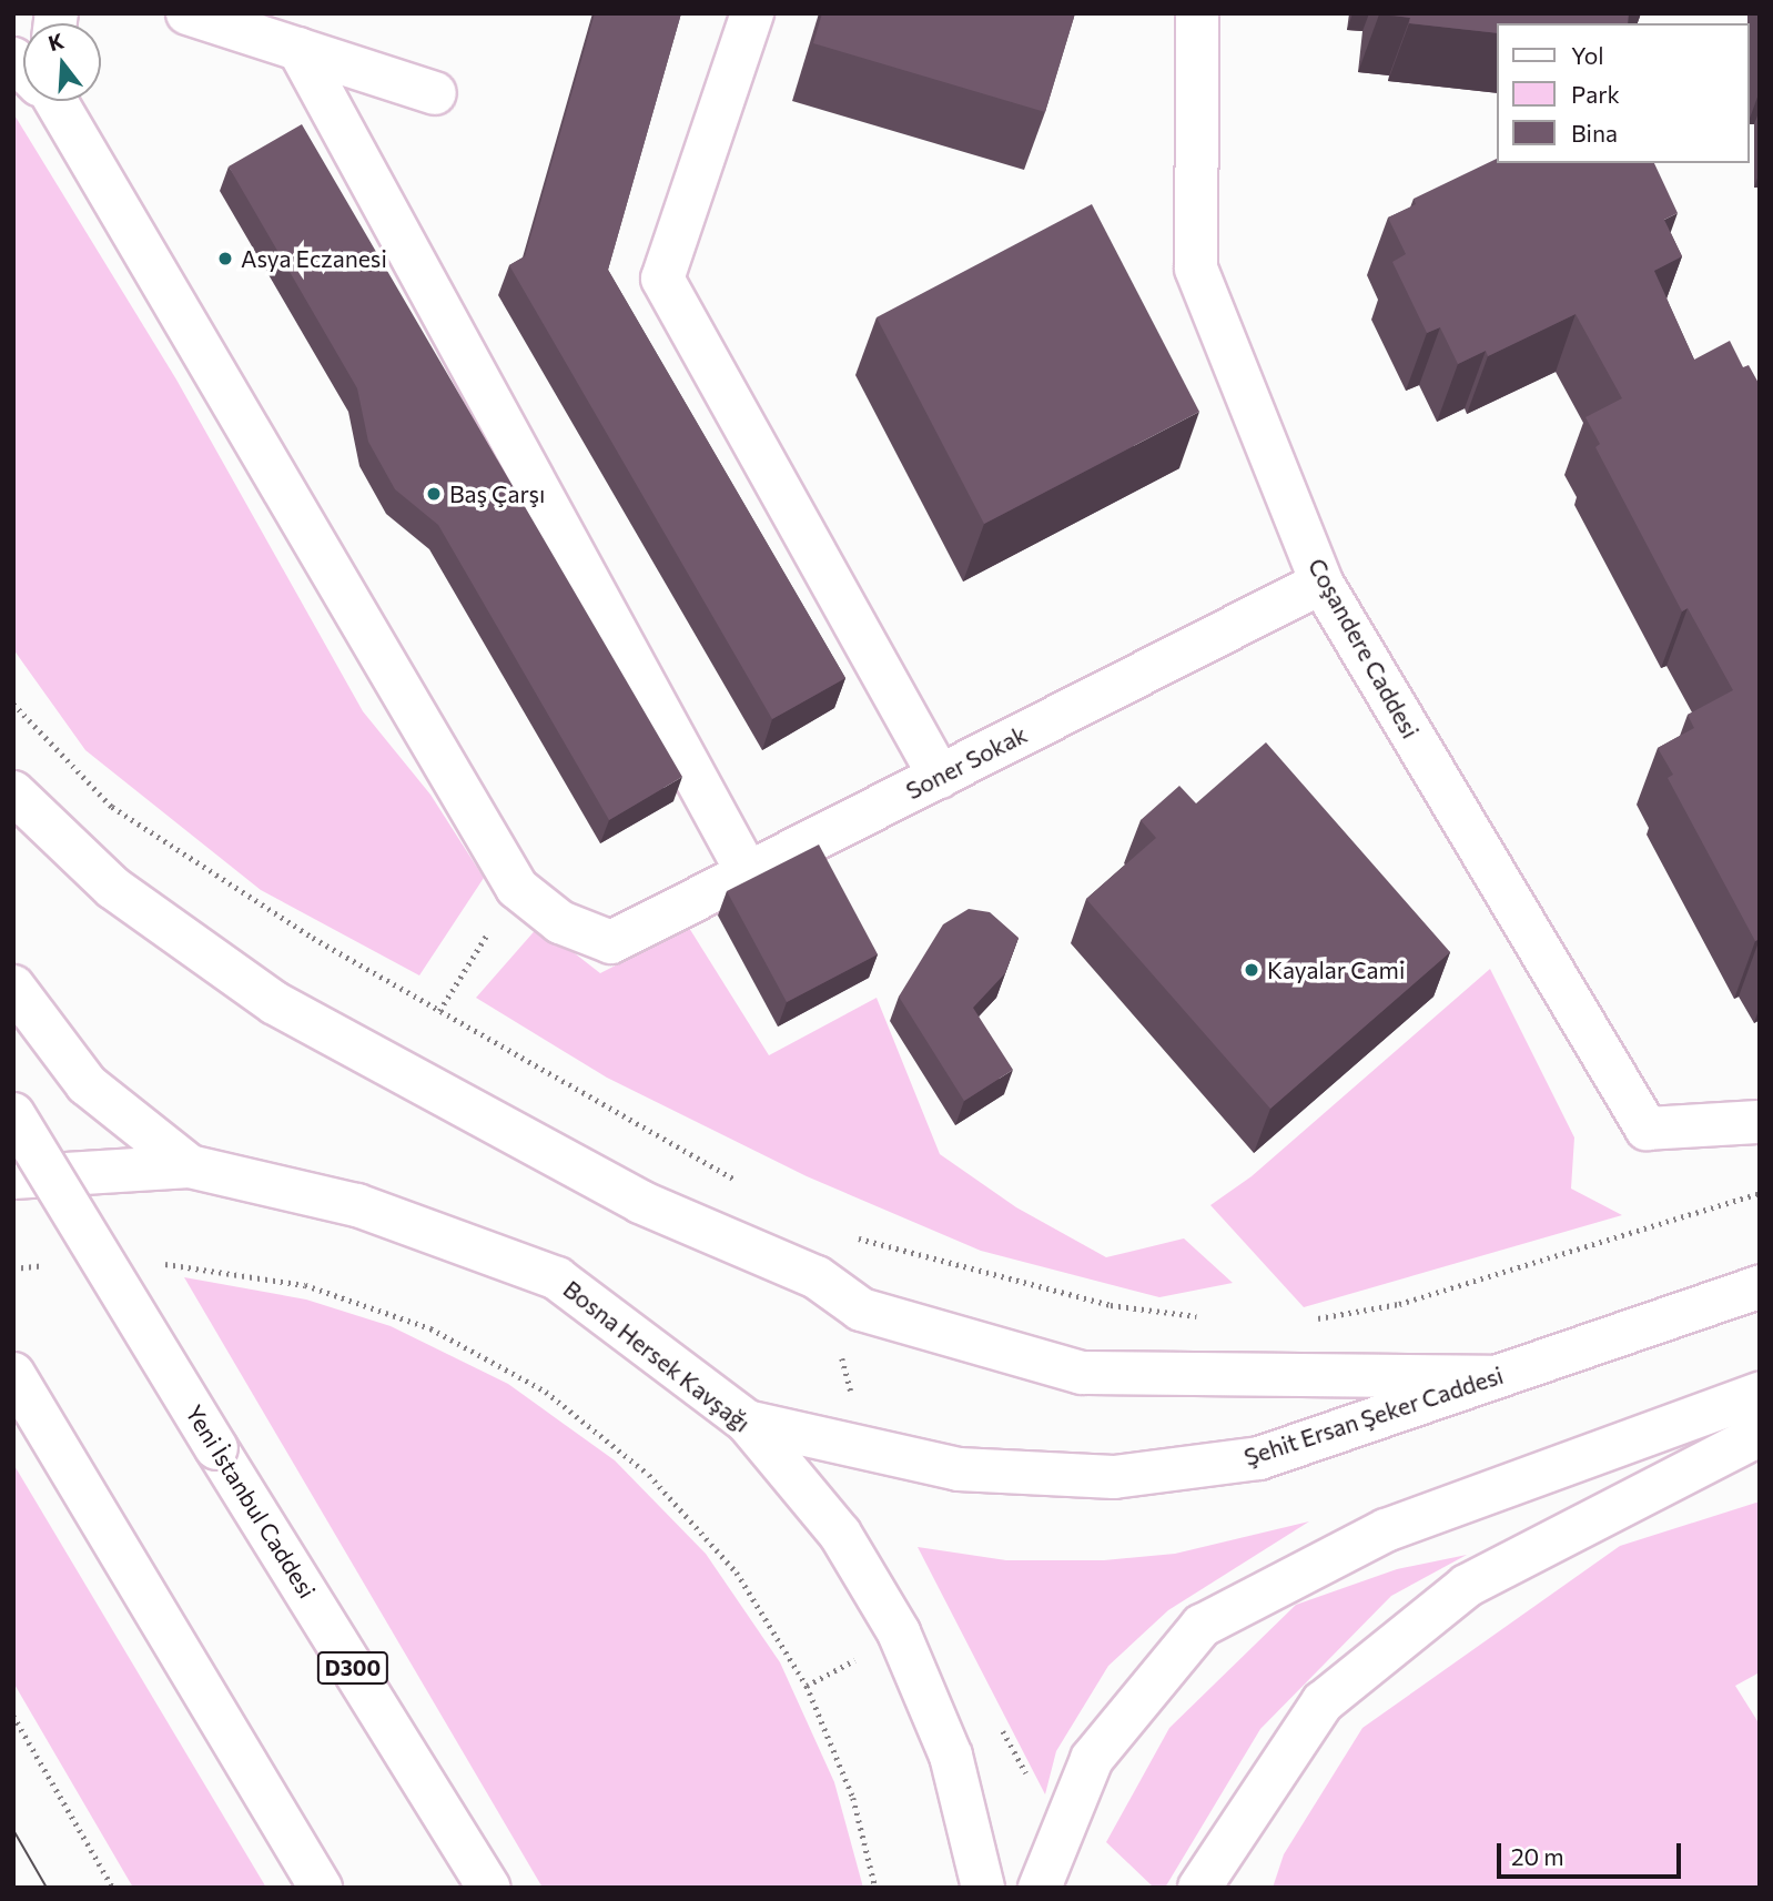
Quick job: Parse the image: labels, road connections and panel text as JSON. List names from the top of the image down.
{
  "streets": {
    "main road": [
      "Coşandere Caddesi",
      "Soner Sokak",
      "Bosna Hersek Kavşağı",
      "Şehit Ersan Şeker Caddesi",
      "Yeni İstanbul Caddesi",
      "D300"
    ]
  },
  "crossings": [
    ["Coşandere Caddesi", "Soner Sokak"],
    ["Bosna Hersek Kavşağı", "Şehit Ersan Şeker Caddesi"]
  ],
  "places": ["Asya Eczanesi", "Baş Çarşı", "Kayalar Cami"],
  "legend": ["Yol", "Park", "Bina"],
  "scale_bar": "20 m",
  "north": "top"
}
